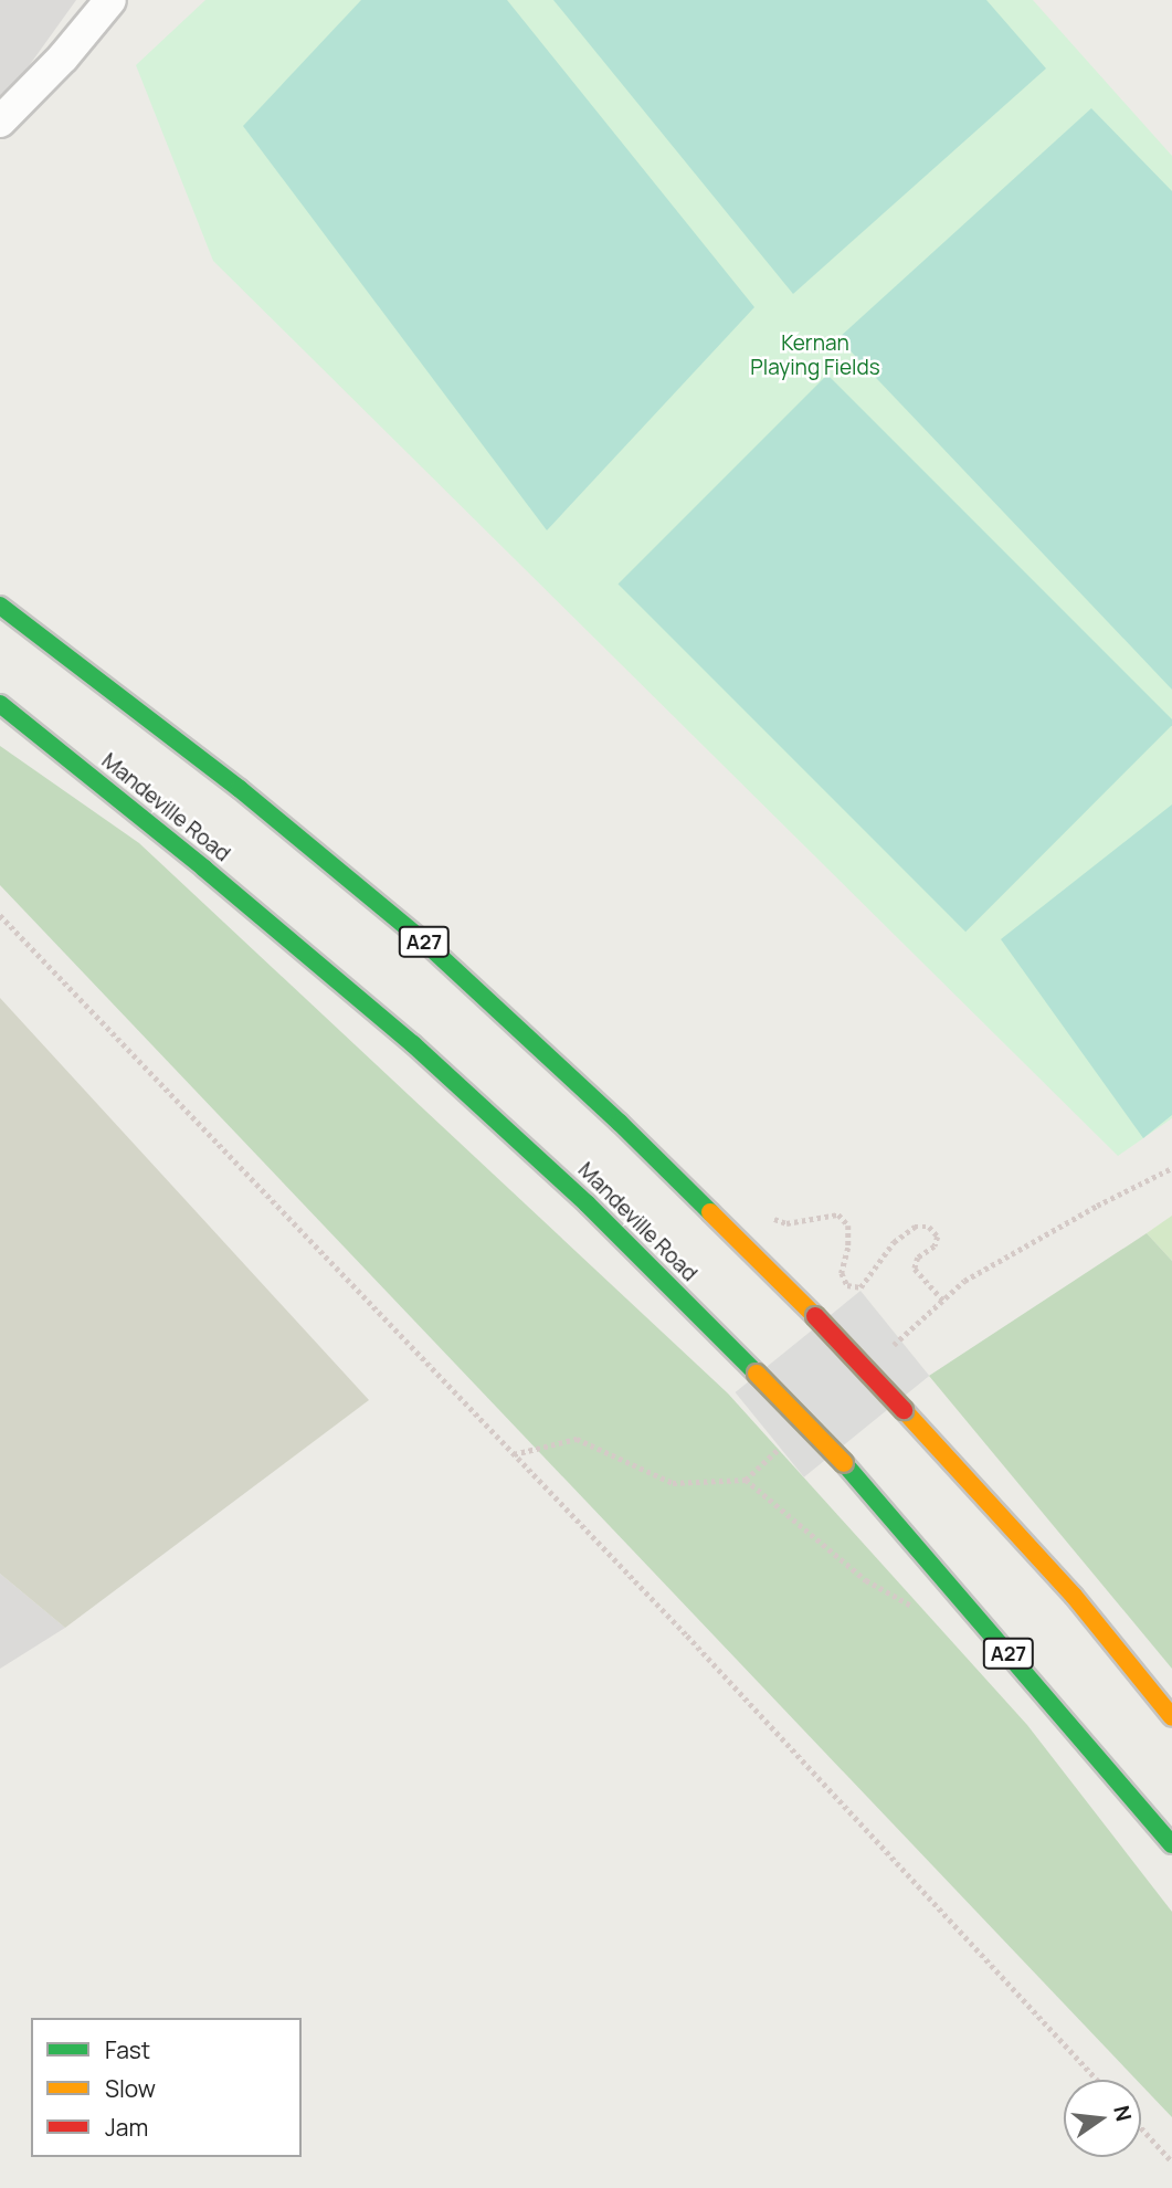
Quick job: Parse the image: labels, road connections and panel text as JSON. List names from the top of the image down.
{
  "streets": {
    "main road": ["Mandeville Road", "A27"]
  },
  "parks": ["Kernan Playing Fields"],
  "legend": ["Fast", "Slow", "Jam"],
  "north": "right"
}
